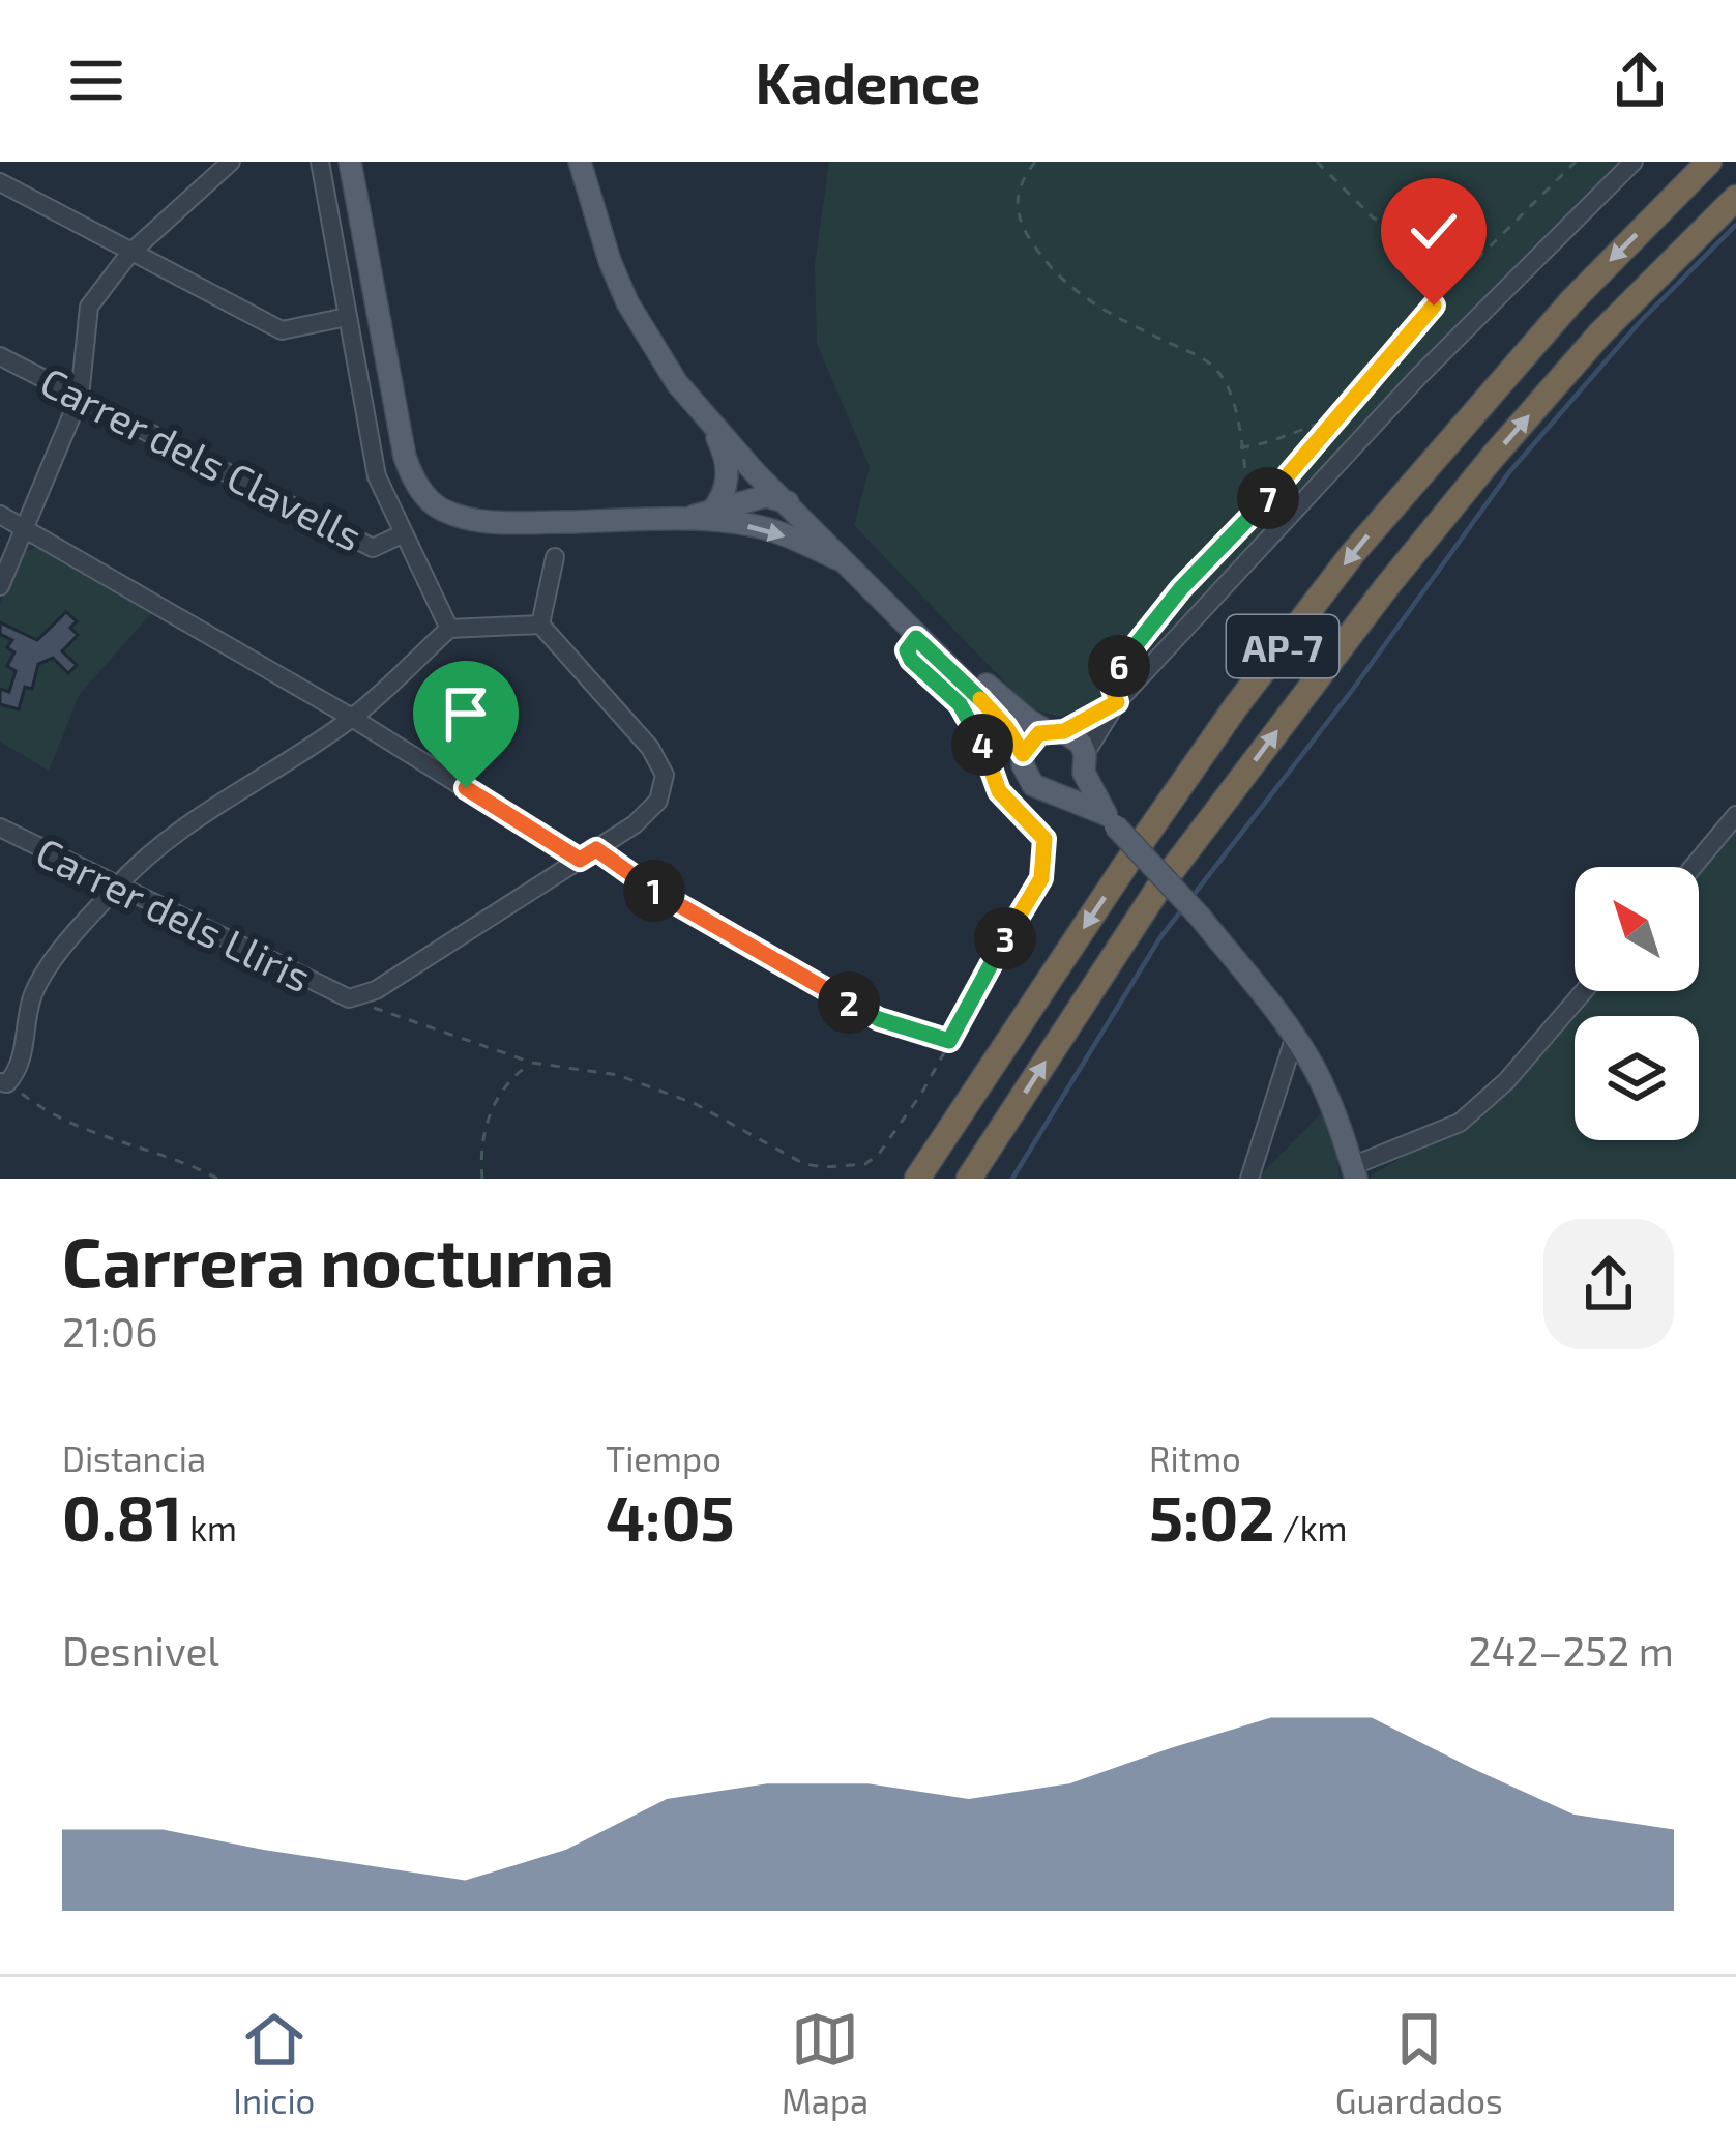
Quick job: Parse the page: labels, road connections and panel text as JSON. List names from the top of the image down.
{
  "streets": {
    "highway": ["AP-7"],
    "street": ["Carrer dels Clavells", "Carrer dels Lliris"]
  },
  "north": "top left",
  "page": {
    "header": "Kadence",
    "pins": [
      "7",
      "6",
      "4",
      "1",
      "3",
      "2"
    ],
    "heading": ["Carrera nocturna", "21:06"],
    "stats": [
      ["Distancia", "0.81 km"],
      ["Tiempo", "4:05"],
      ["Ritmo", "5:02 /km"]
    ],
    "chart": ["Desnivel", "242–252 m"],
    "tabs": ["Inicio", "Mapa", "Guardados"]
  }
}
